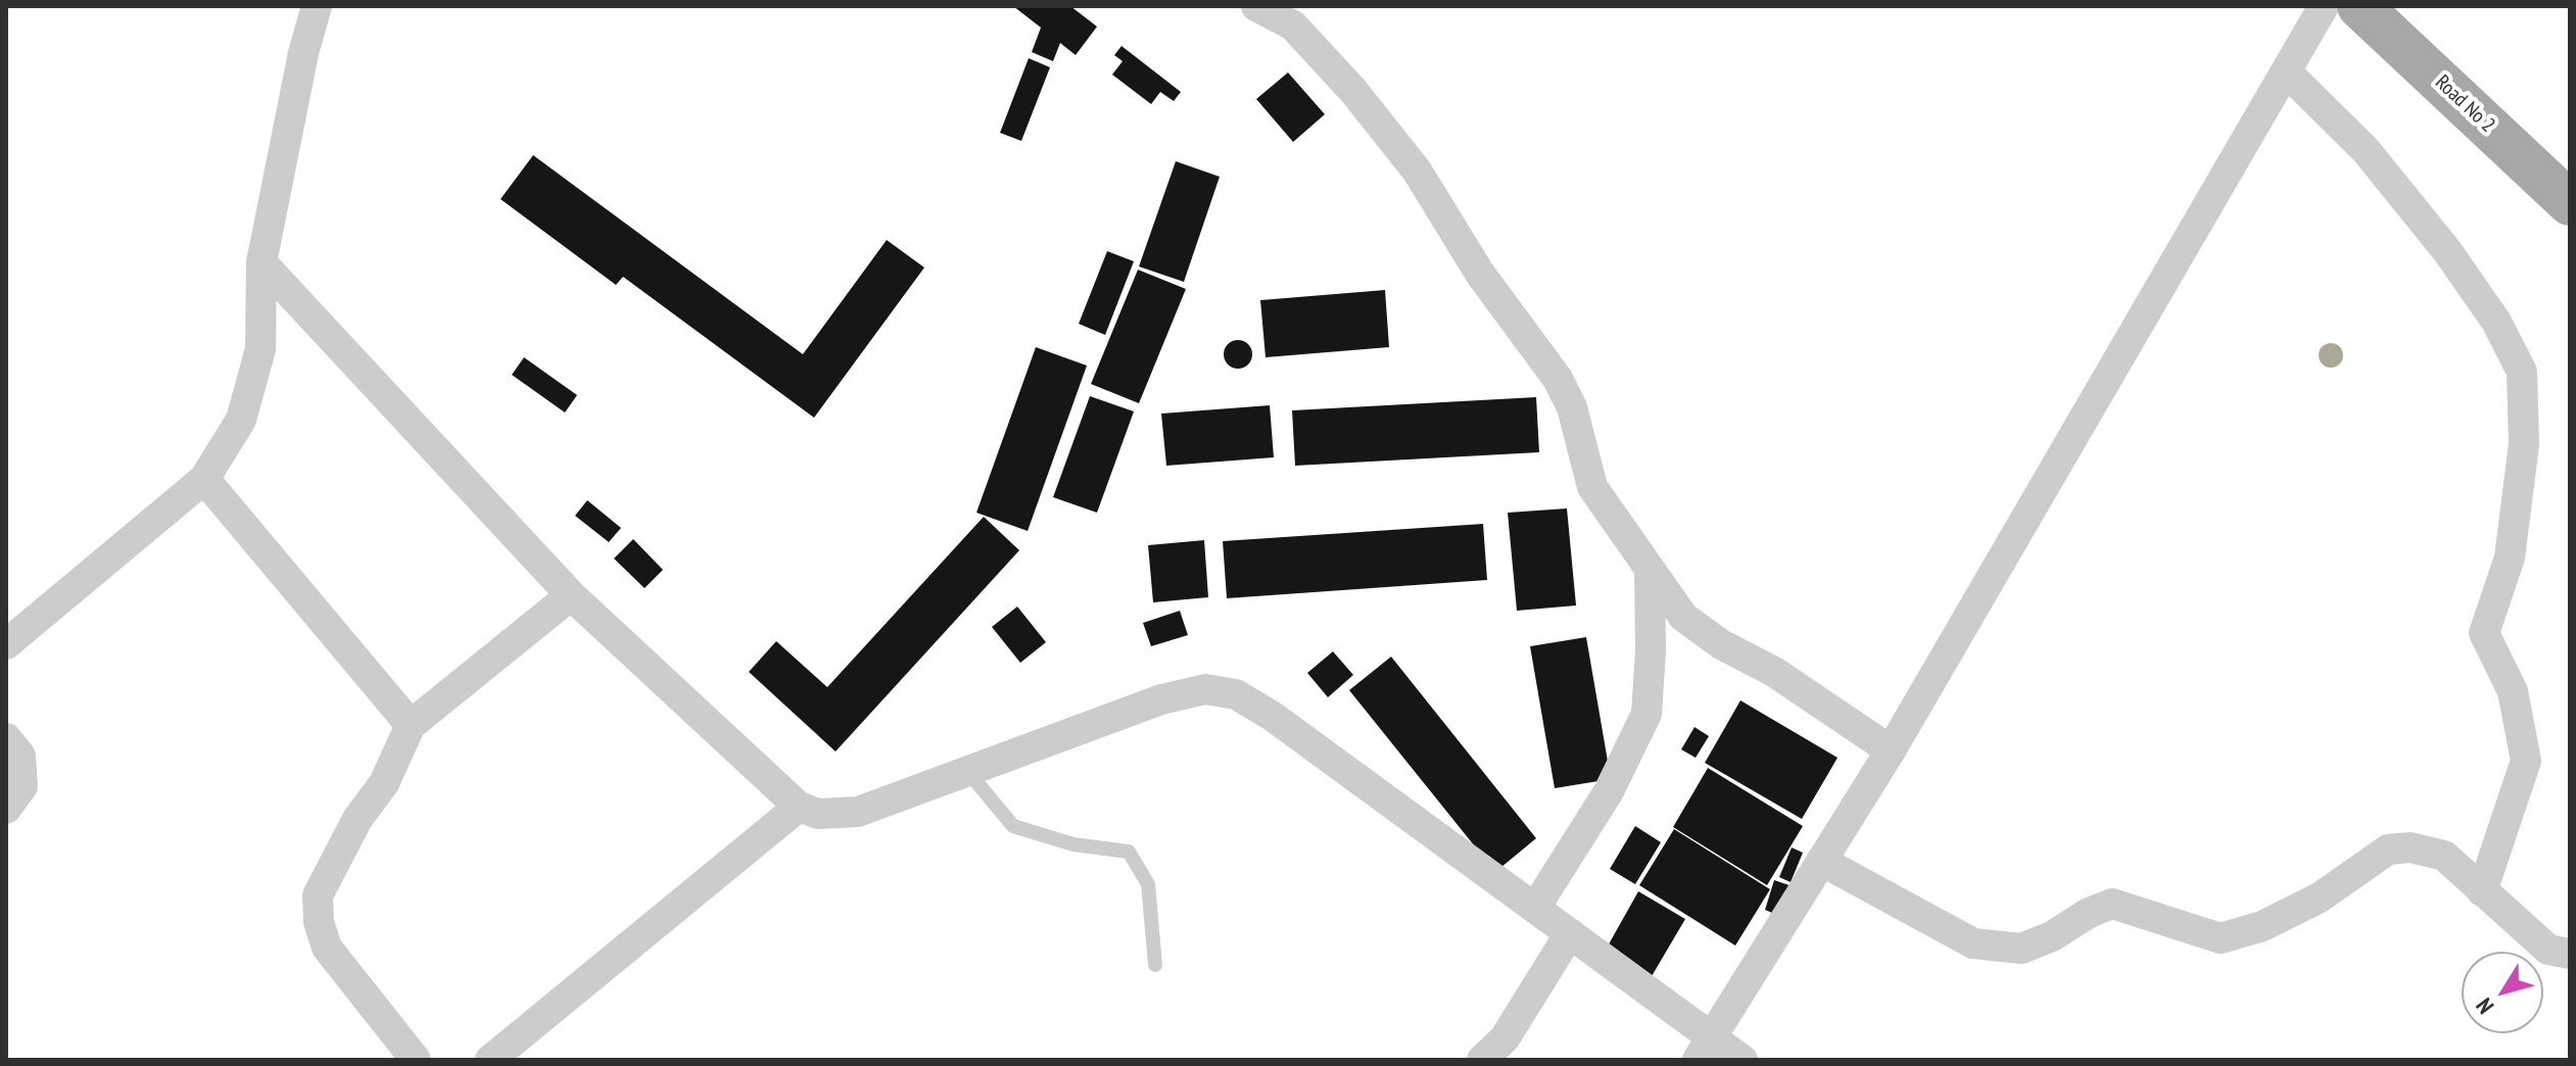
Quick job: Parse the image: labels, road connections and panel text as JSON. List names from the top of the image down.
{
  "streets": {
    "main road": ["Road No 2"]
  },
  "north": "bottom left"
}
